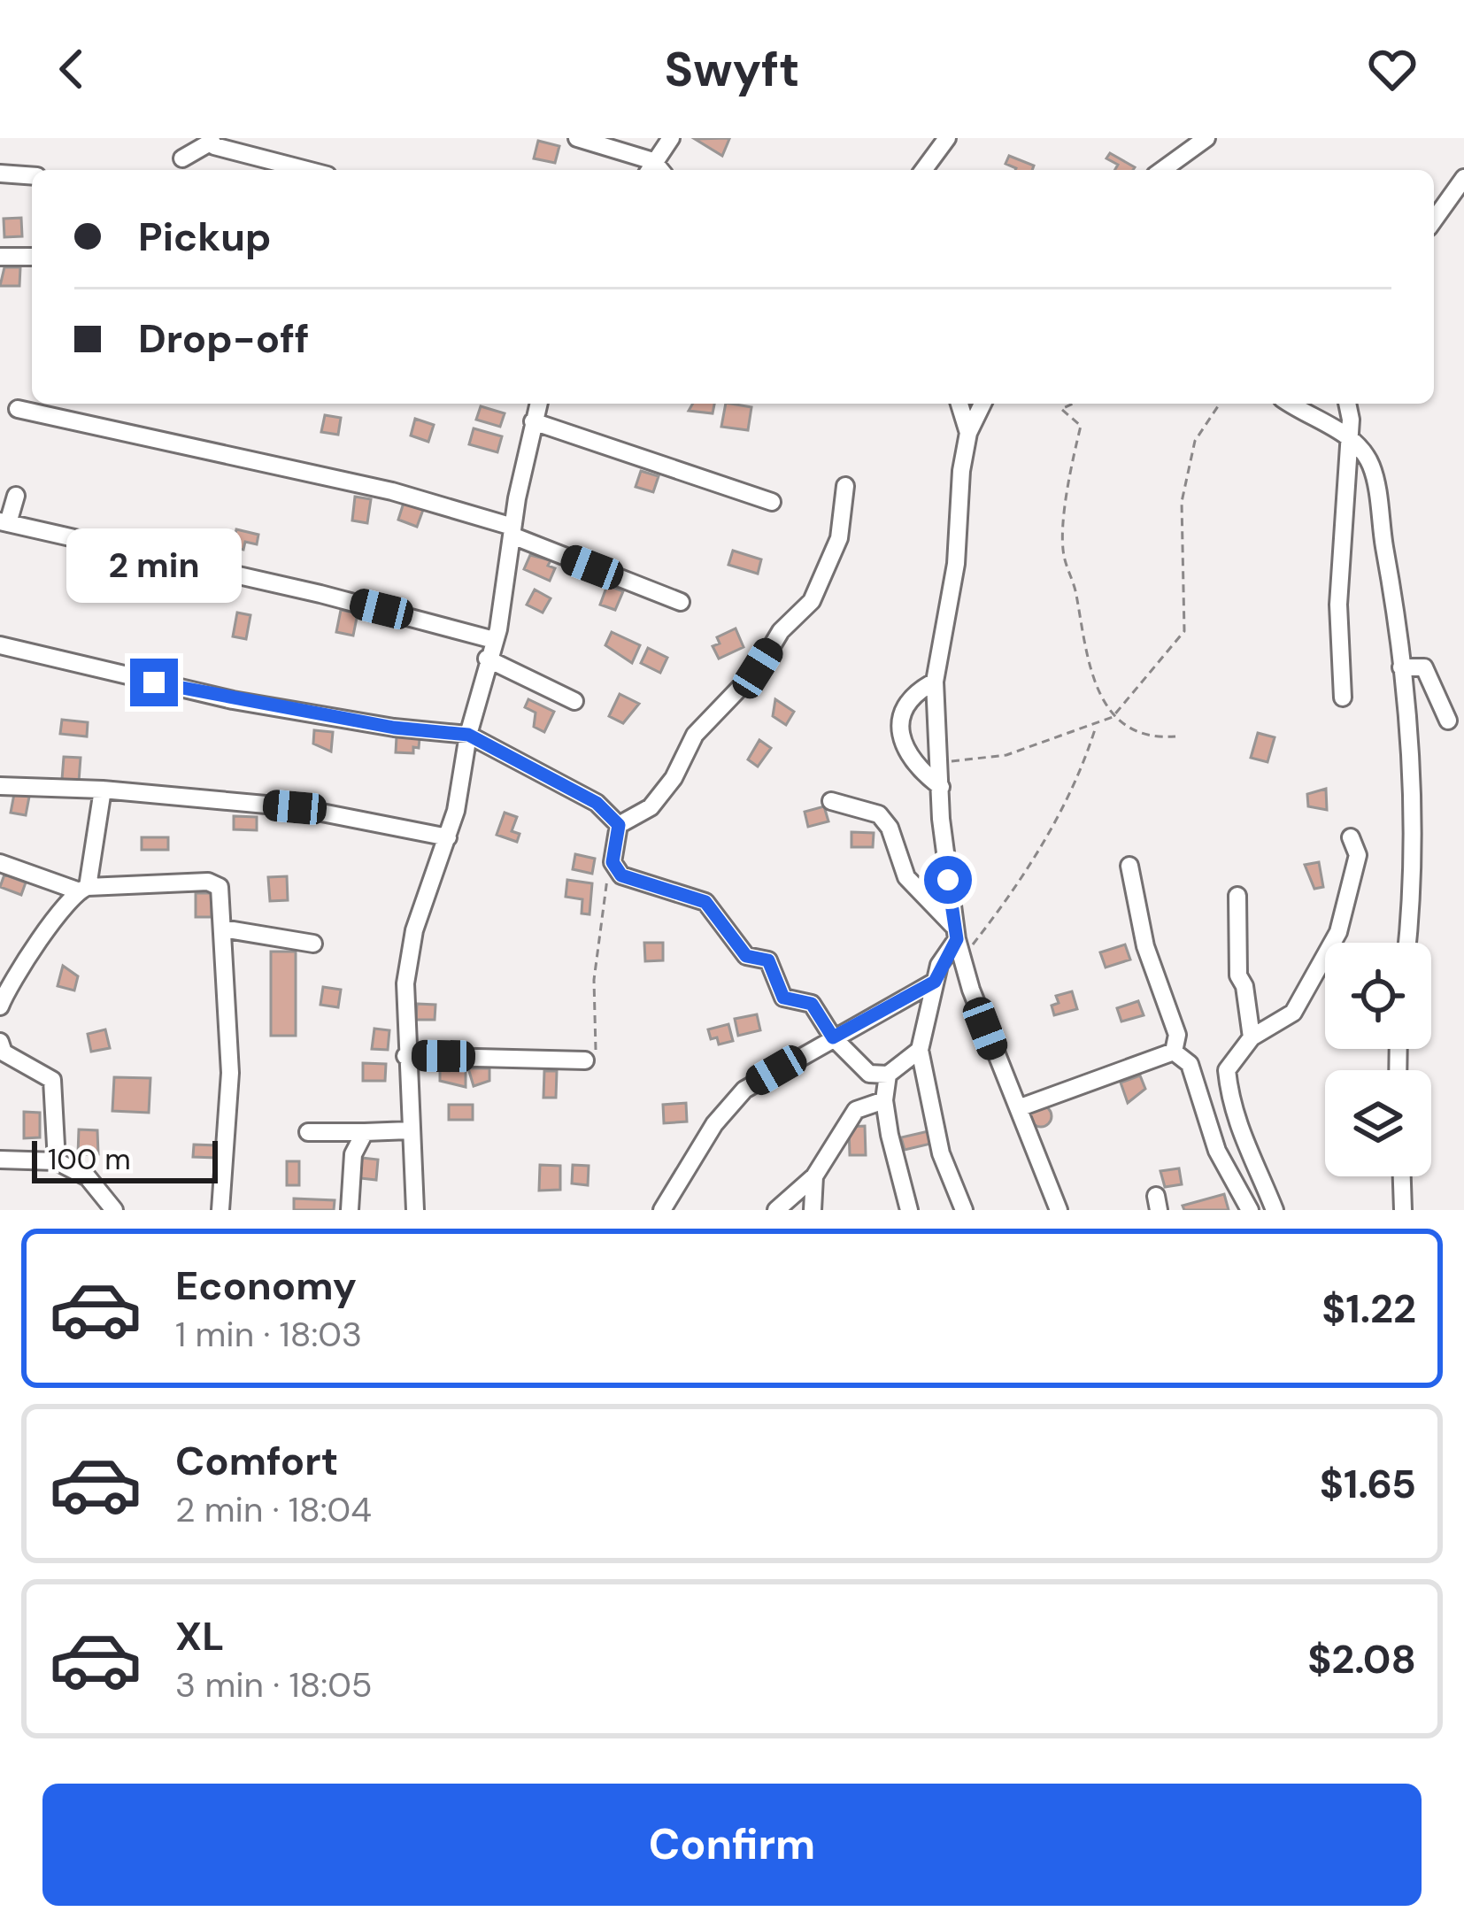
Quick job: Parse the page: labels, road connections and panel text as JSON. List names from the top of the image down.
{
  "scale_bar": "100 m",
  "page": {
    "header": "Swyft",
    "banner": ["Pickup", "Drop-off"],
    "bubble": "2 min",
    "scale": "100 m",
    "list": [
      {
        "name": "Economy",
        "note": "1 min · 18:03",
        "value": "$1.22"
      },
      {
        "name": "Comfort",
        "note": "2 min · 18:04",
        "value": "$1.65"
      },
      {
        "name": "XL",
        "note": "3 min · 18:05",
        "value": "$2.08"
      }
    ],
    "buttons": "Confirm"
  }
}
